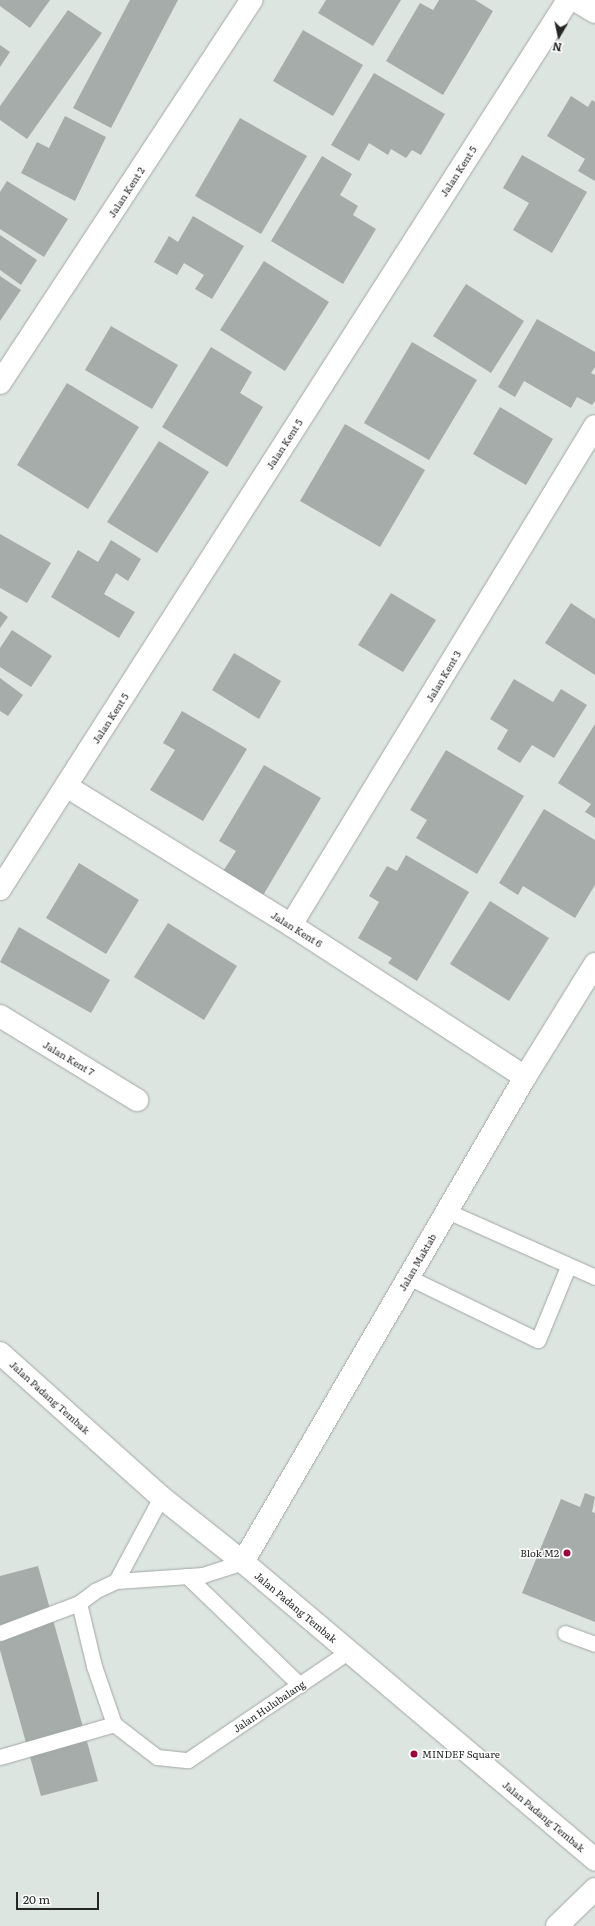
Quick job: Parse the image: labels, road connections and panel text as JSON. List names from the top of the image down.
{
  "streets": {
    "street": [
      "Jalan Kent 5",
      "Jalan Kent 2",
      "Jalan Kent 3",
      "Jalan Kent 6",
      "Jalan Kent 7",
      "Jalan Maktab",
      "Jalan Padang Tembak"
    ],
    "lane": ["Jalan Hulubalang"]
  },
  "crossings": [
    ["Jalan Kent 5", "Jalan Kent 6"],
    ["Jalan Kent 3", "Jalan Kent 6"],
    ["Jalan Kent 6", "Jalan Maktab"],
    ["Jalan Maktab", "Jalan Padang Tembak"],
    ["Jalan Padang Tembak", "Jalan Hulubalang"]
  ],
  "places": ["Blok M2", "MINDEF Square"],
  "scale_bar": "20 m",
  "north": "bottom"
}
